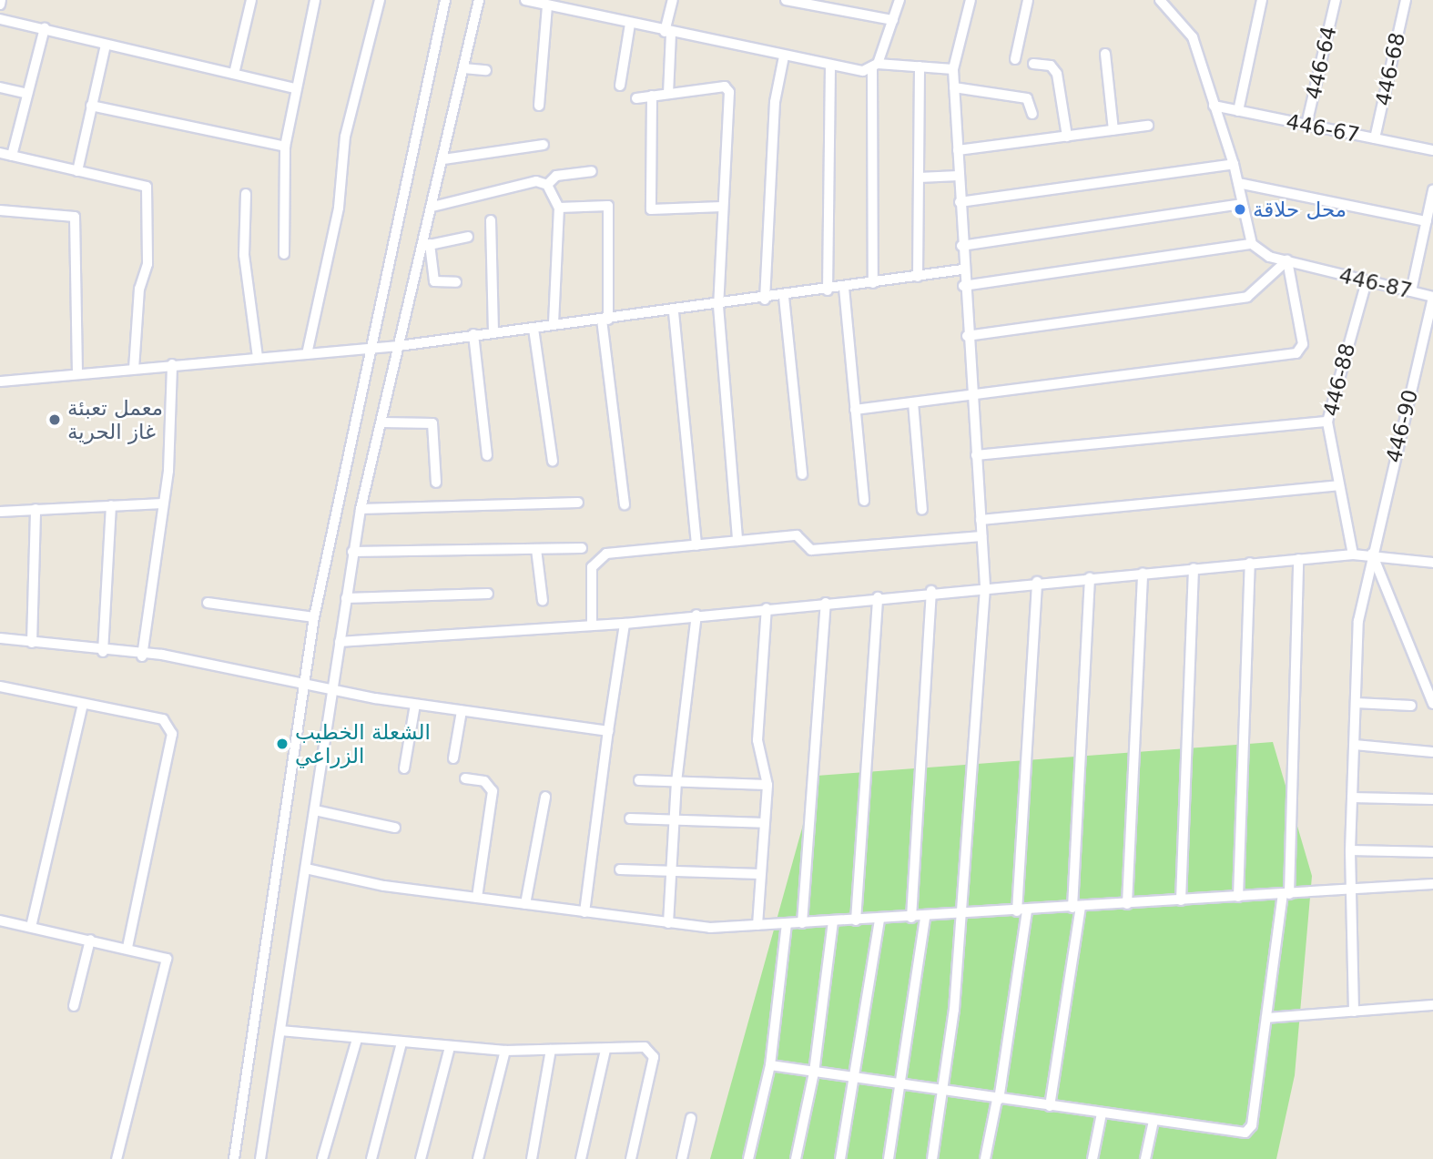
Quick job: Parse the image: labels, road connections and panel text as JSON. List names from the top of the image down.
{
  "streets": {
    "street": [
      "446-64",
      "446-68",
      "446-67",
      "446-87",
      "446-88",
      "446-90"
    ]
  },
  "crossings": [
    ["446-64", "446-67"],
    ["446-68", "446-67"],
    ["446-87", "446-88"],
    ["446-87", "446-90"]
  ],
  "places": ["محل حلاقة", "معمل تعبئة غاز الحرية", "الشعلة الخطيب الزراعي"]
}
